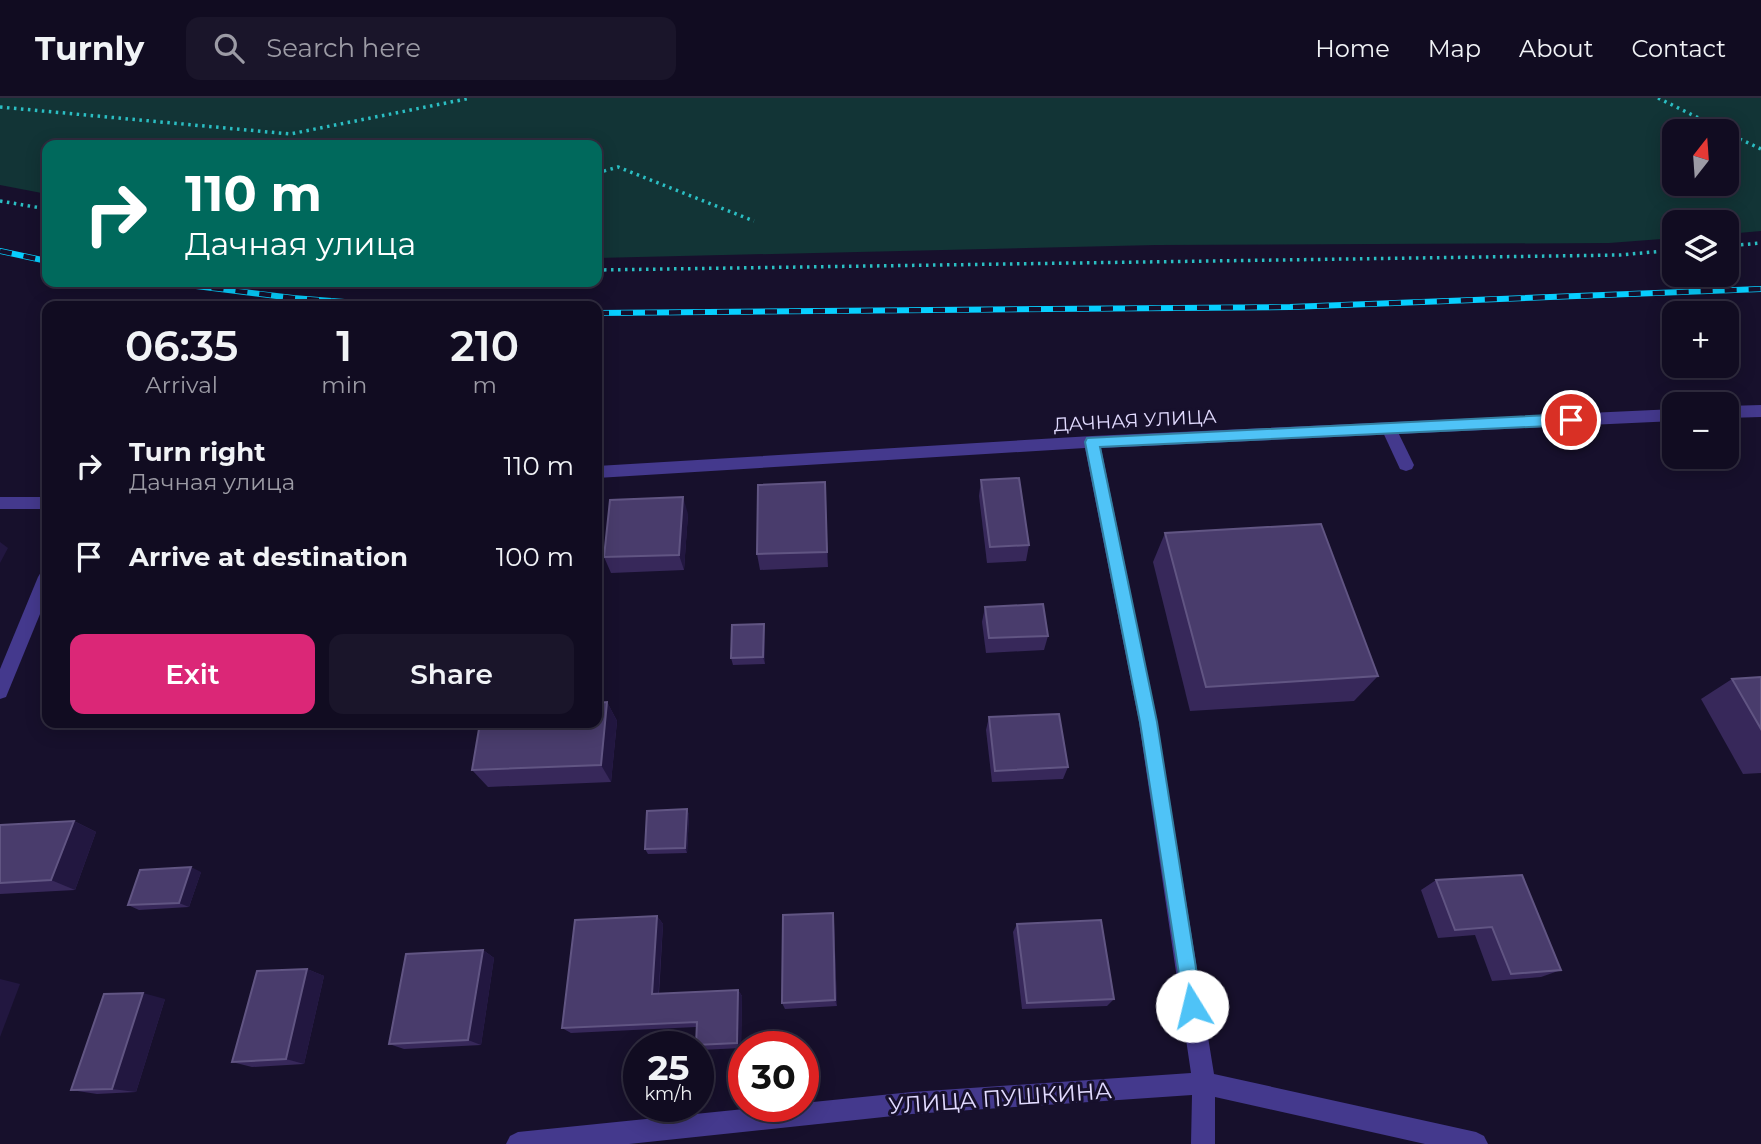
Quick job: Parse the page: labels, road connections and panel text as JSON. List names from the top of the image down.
{
  "streets": {
    "street": ["ДАЧНАЯ УЛИЦА", "УЛИЦА ПУШКИНА"]
  },
  "north": "top",
  "page": {
    "header": "Turnly",
    "search": "Search here",
    "nav": [
      "Home",
      "Map",
      "About",
      "Contact"
    ],
    "map_buttons": ["+", "−"],
    "turn": ["110 m", "Дачная улица"],
    "eta": [
      "06:35",
      "Arrival",
      "1",
      "min",
      "210",
      "m"
    ],
    "list": [
      {
        "name": "Turn right",
        "note": "Дачная улица",
        "value": "110 m"
      },
      {
        "name": "Arrive at destination",
        "value": "100 m"
      }
    ],
    "buttons": ["Exit", "Share"],
    "speed": "25 km/h",
    "limit": "30"
  }
}
